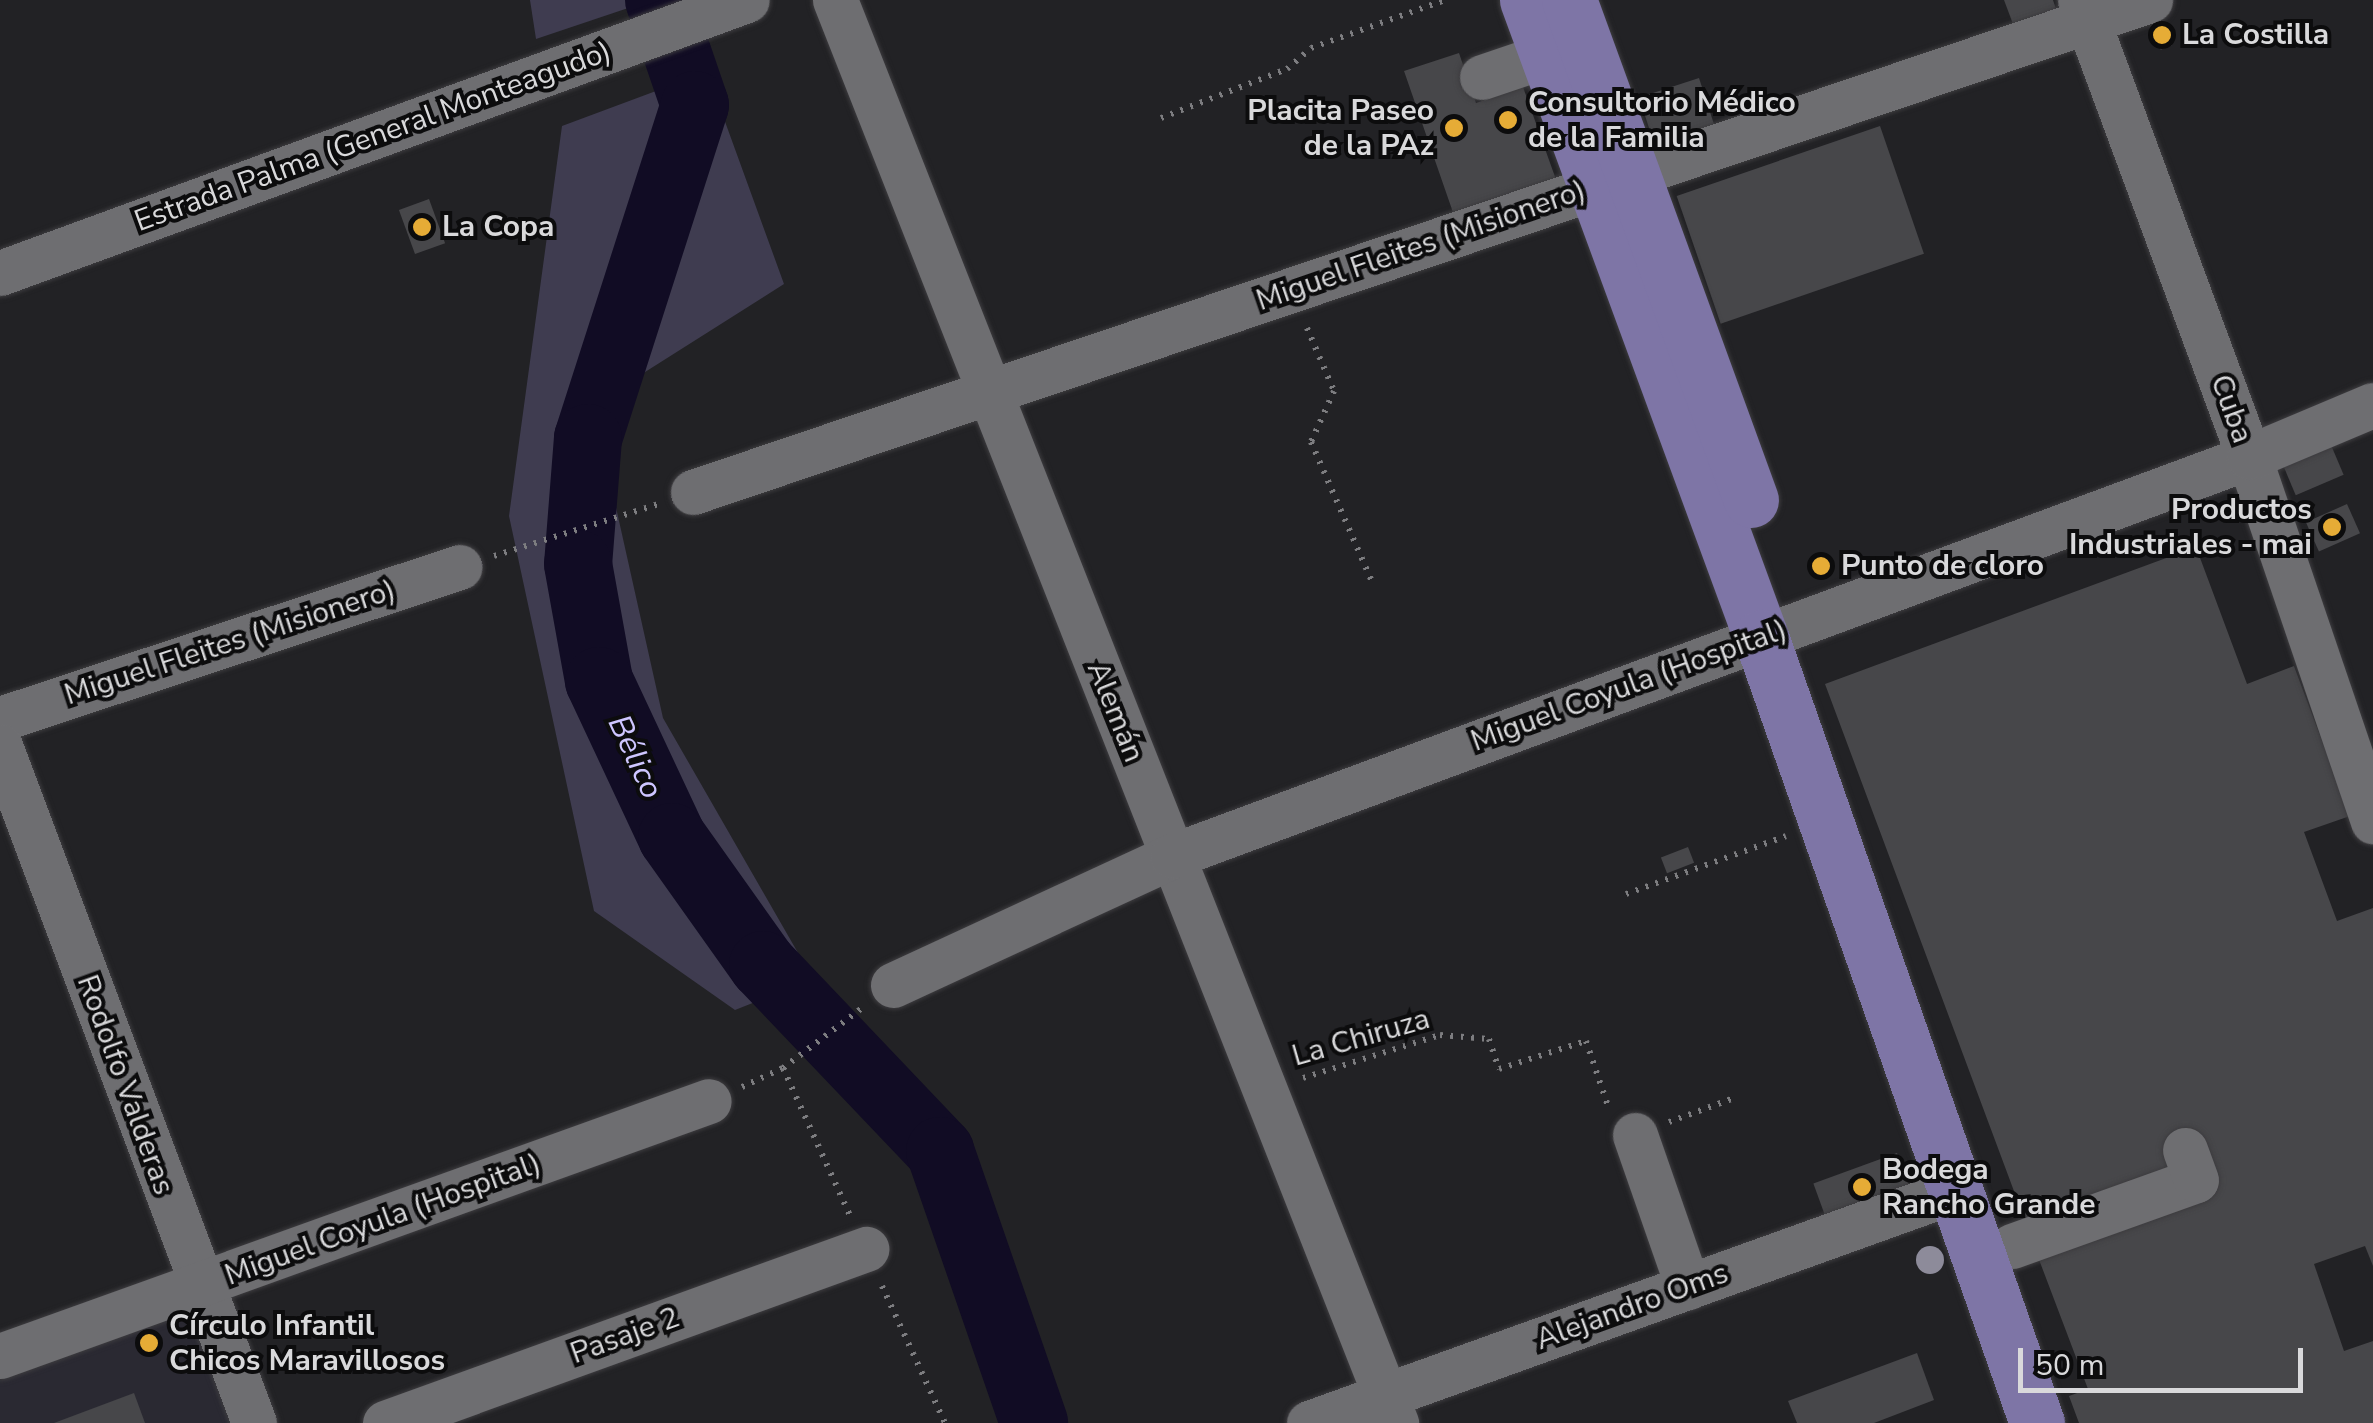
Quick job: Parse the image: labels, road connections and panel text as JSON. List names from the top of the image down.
{
  "streets": {
    "street": [
      "Estrada Palma (General Monteagudo)",
      "Miguel Fleites (Misionero)",
      "Cuba",
      "Miguel Coyula (Hospital)",
      "Alemán",
      "Rodolfo Valderas",
      "Alejandro Oms",
      "Pasaje 2"
    ],
    "path": ["La Chiruza"]
  },
  "crossings": [
    ["Miguel Fleites (Misionero)", "Cuba"],
    ["Miguel Fleites (Misionero)", "Alemán"],
    ["Cuba", "Miguel Coyula (Hospital)"],
    ["Miguel Coyula (Hospital)", "Alemán"],
    ["Miguel Coyula (Hospital)", "Rodolfo Valderas"],
    ["Alemán", "La Chiruza"],
    ["Alemán", "Alejandro Oms"]
  ],
  "water": ["Bélico"],
  "places": [
    "La Costilla",
    "Consultorio Médico de la Familia",
    "Placita Paseo de la PAz",
    "La Copa",
    "Productos Industriales - mai",
    "Punto de cloro",
    "Bodega Rancho Grande",
    "Círculo Infantil Chicos Maravillosos"
  ],
  "scale_bar": "50 m"
}
